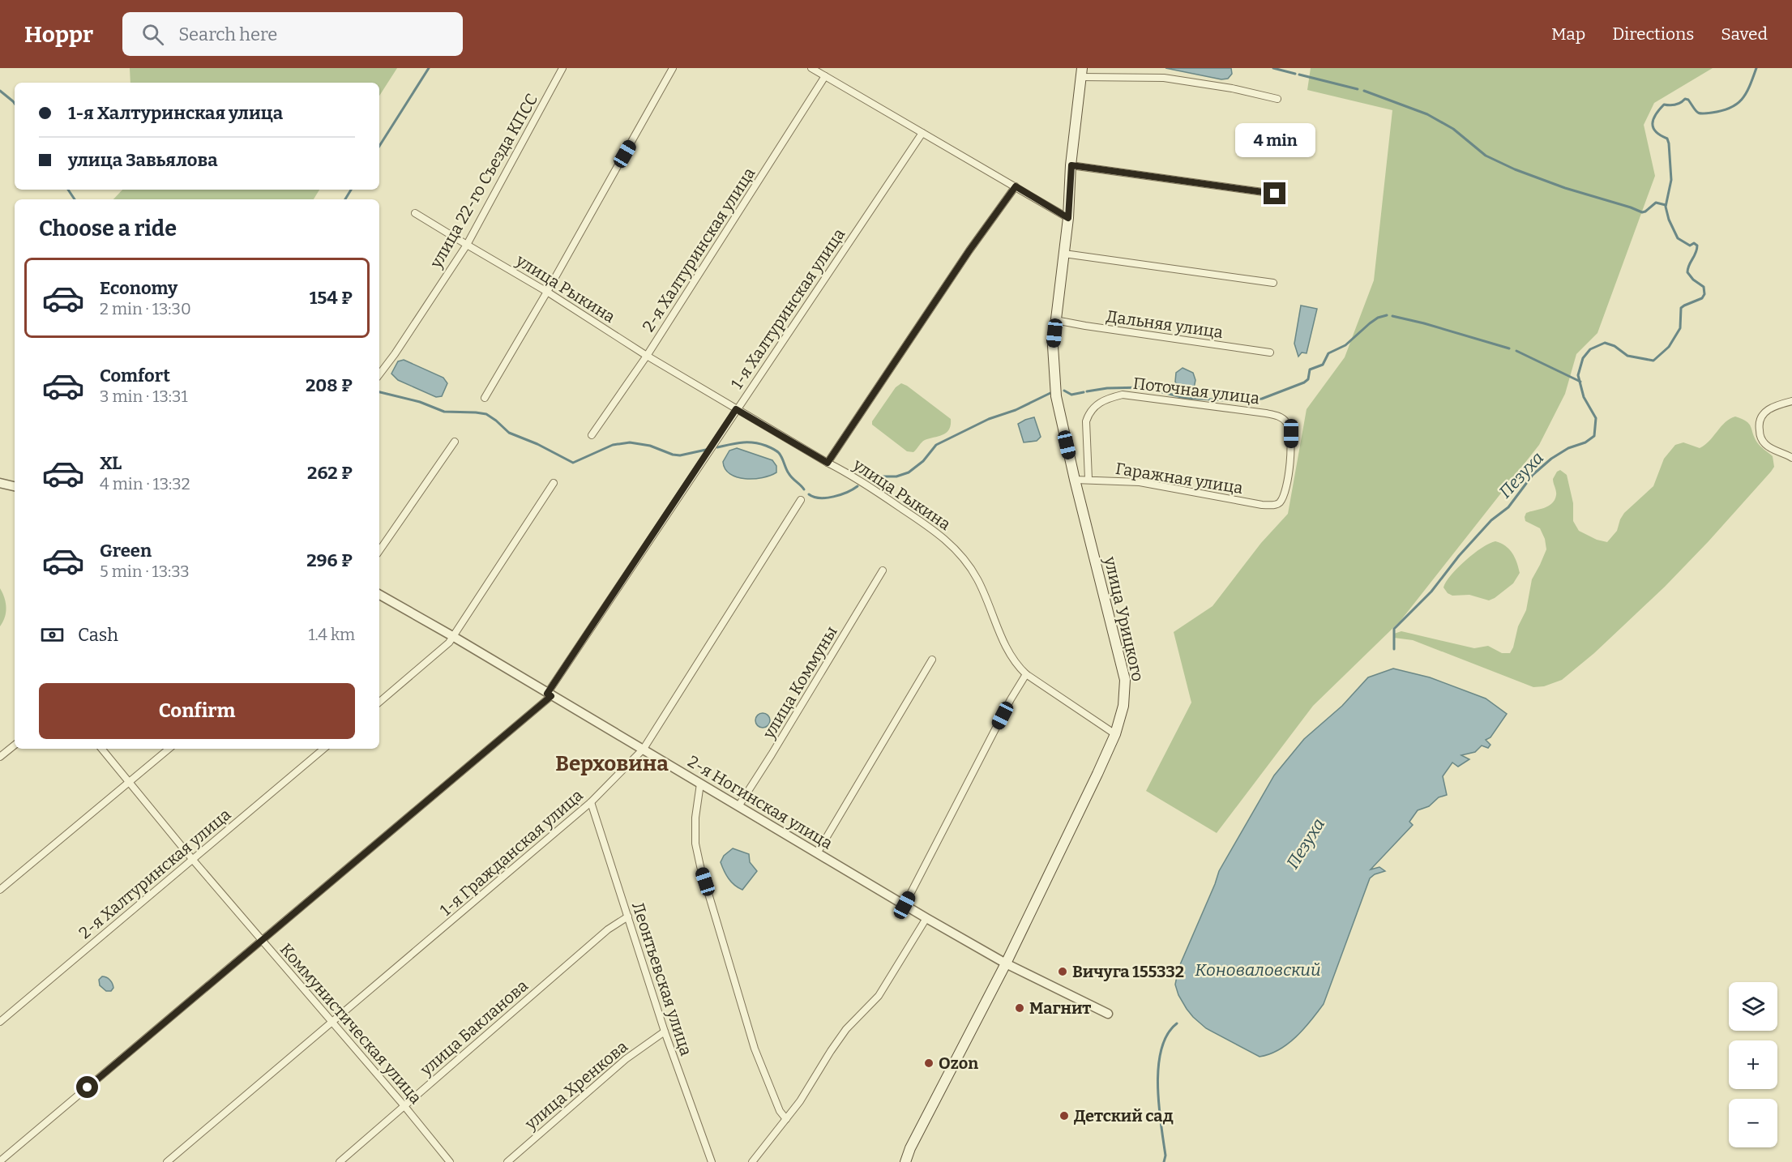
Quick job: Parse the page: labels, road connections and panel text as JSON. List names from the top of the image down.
{
  "streets": {
    "main road": ["улица Урицкого"],
    "street": [
      "улица 22-го Съезда КПСС",
      "2-я Халтуринская улица",
      "улица Рыкина",
      "1-я Халтуринская улица",
      "Дальняя улица",
      "Поточная улица",
      "Гаражная улица",
      "улица Коммуны",
      "2-я Ногинская улица",
      "1-я Гражданская улица",
      "Леонтьевская улица",
      "Коммунистическая улица",
      "улица Бакланова",
      "улица Хренкова"
    ]
  },
  "crossings": [
    ["улица 22-го Съезда КПСС", "улица Рыкина"],
    ["2-я Халтуринская улица", "улица Рыкина"],
    ["2-я Халтуринская улица", "Коммунистическая улица"],
    ["улица Рыкина", "1-я Халтуринская улица"],
    ["улица Рыкина", "улица Урицкого"],
    ["1-я Халтуринская улица", "2-я Ногинская улица"],
    ["1-я Халтуринская улица", "Коммунистическая улица"],
    ["Дальняя улица", "улица Урицкого"],
    ["Поточная улица", "Гаражная улица"],
    ["Гаражная улица", "улица Урицкого"],
    ["улица Урицкого", "2-я Ногинская улица"],
    ["улица Коммуны", "2-я Ногинская улица"],
    ["2-я Ногинская улица", "1-я Гражданская улица"],
    ["1-я Гражданская улица", "Леонтьевская улица"],
    ["1-я Гражданская улица", "Коммунистическая улица"],
    ["Леонтьевская улица", "улица Бакланова"],
    ["Леонтьевская улица", "улица Хренкова"],
    ["Коммунистическая улица", "улица Бакланова"]
  ],
  "districts": ["Верховина"],
  "water": ["Пезуха", "Коноваловский"],
  "places": [
    "Вичуга 155332",
    "Магнит",
    "Ozon",
    "Детский сад"
  ],
  "page": {
    "header": "Hoppr",
    "search": "Search here",
    "nav": ["Map", "Directions", "Saved"],
    "banner": ["1-я Халтуринская улица", "улица Завьялова"],
    "bubble": "4 min",
    "heading": "Choose a ride",
    "list": [
      {
        "name": "Economy",
        "note": "2 min · 13:30",
        "value": "154 ₽"
      },
      {
        "name": "Comfort",
        "note": "3 min · 13:31",
        "value": "208 ₽"
      },
      {
        "name": "XL",
        "note": "4 min · 13:32",
        "value": "262 ₽"
      },
      {
        "name": "Green",
        "note": "5 min · 13:33",
        "value": "296 ₽"
      }
    ],
    "pay": ["Cash", "1.4 km"],
    "buttons": "Confirm",
    "map_buttons": ["+", "−"]
  }
}
